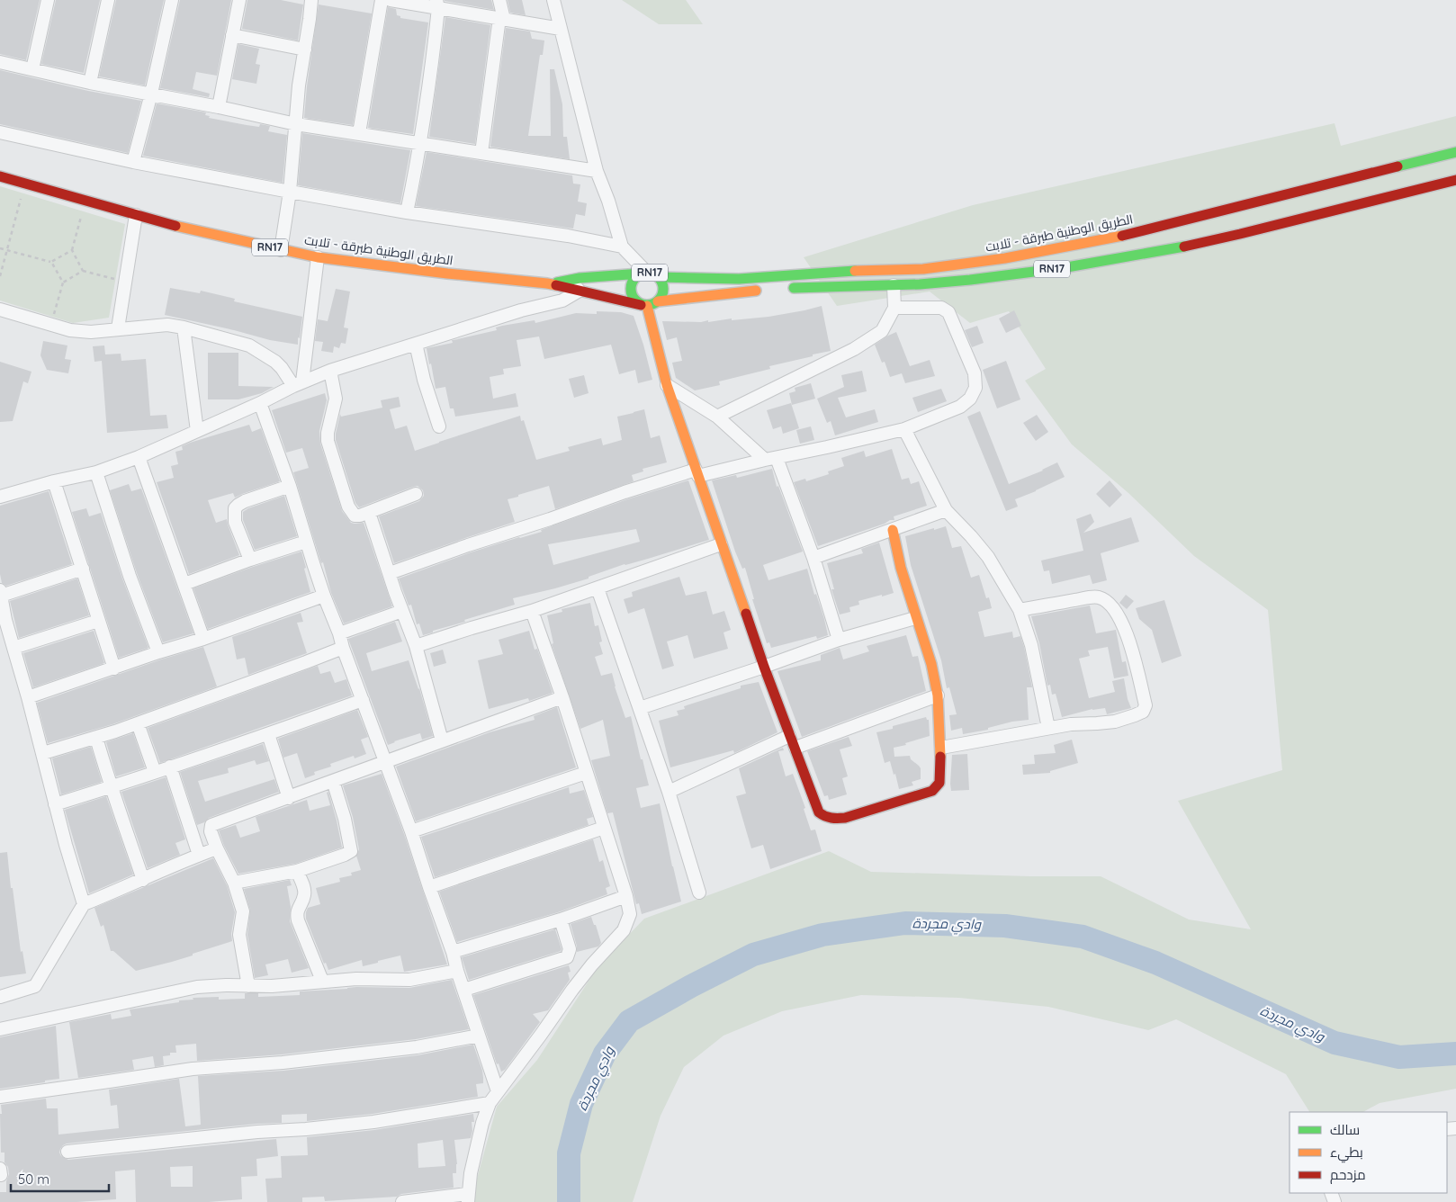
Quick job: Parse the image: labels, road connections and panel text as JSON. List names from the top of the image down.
{
  "streets": {
    "main road": ["الطريق الوطنية طبرقة - تلابت", "RN17"]
  },
  "crossings": [
    ["الطريق الوطنية طبرقة - تلابت", "RN17"]
  ],
  "water": ["وادي مجردة"],
  "legend": ["سالك", "بطيء", "مزدحم"],
  "scale_bar": "50 m"
}
